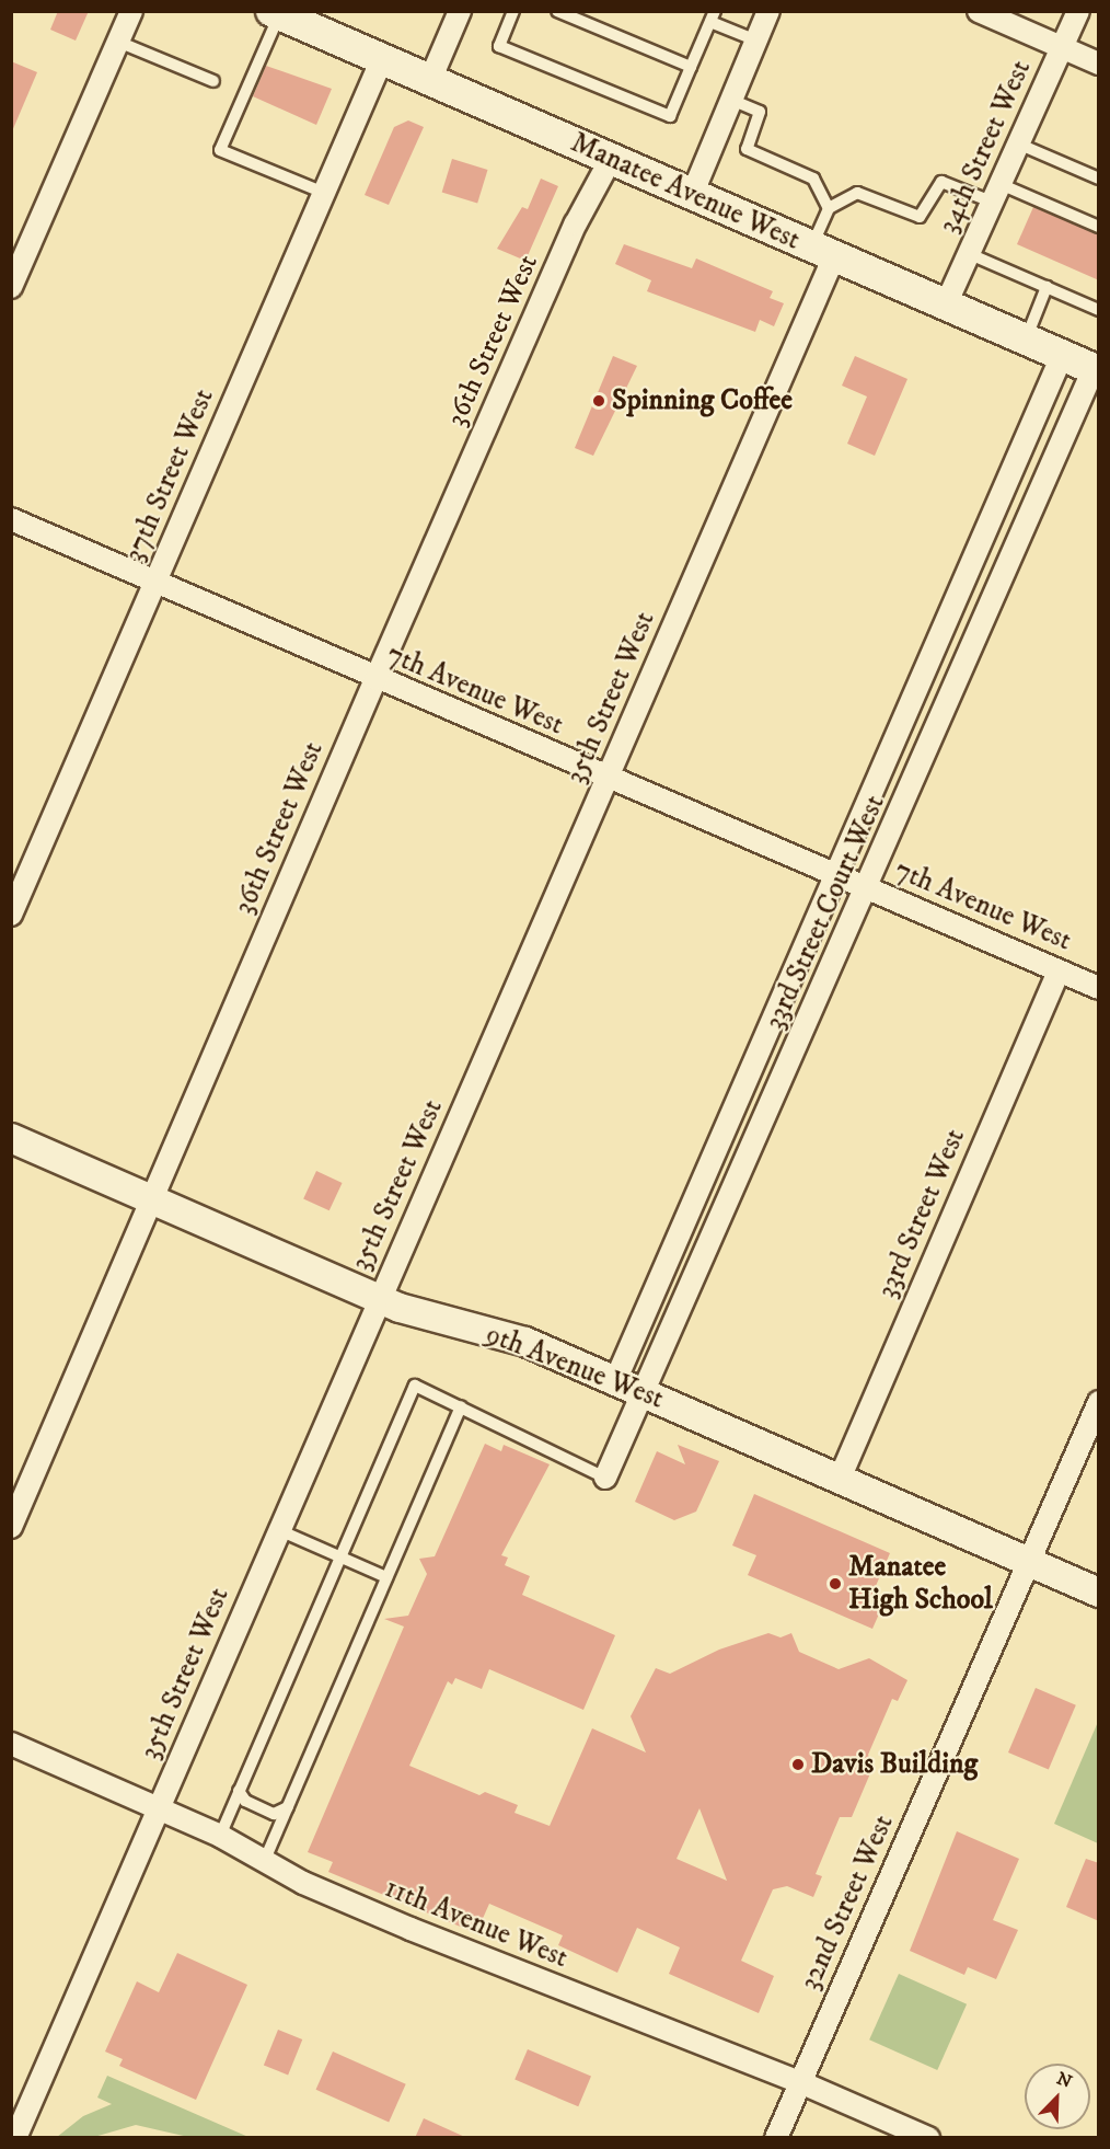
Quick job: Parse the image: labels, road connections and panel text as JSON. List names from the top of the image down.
{
  "streets": {
    "main road": ["Manatee Avenue West"],
    "street": [
      "34th Street West",
      "36th Street West",
      "37th Street West",
      "7th Avenue West",
      "35th Street West",
      "33rd Street Court West",
      "33rd Street West",
      "9th Avenue West",
      "32nd Street West",
      "11th Avenue West"
    ]
  },
  "crossings": [
    ["34th Street West", "Manatee Avenue West"],
    ["Manatee Avenue West", "36th Street West"],
    ["Manatee Avenue West", "37th Street West"],
    ["Manatee Avenue West", "35th Street West"],
    ["Manatee Avenue West", "33rd Street Court West"],
    ["36th Street West", "7th Avenue West"],
    ["36th Street West", "9th Avenue West"],
    ["37th Street West", "7th Avenue West"],
    ["7th Avenue West", "35th Street West"],
    ["7th Avenue West", "33rd Street Court West"],
    ["7th Avenue West", "33rd Street West"],
    ["35th Street West", "9th Avenue West"],
    ["35th Street West", "11th Avenue West"],
    ["33rd Street Court West", "9th Avenue West"],
    ["33rd Street West", "9th Avenue West"],
    ["9th Avenue West", "32nd Street West"],
    ["32nd Street West", "11th Avenue West"]
  ],
  "places": ["Spinning Coffee", "Manatee High School", "Davis Building"],
  "north": "top right"
}
